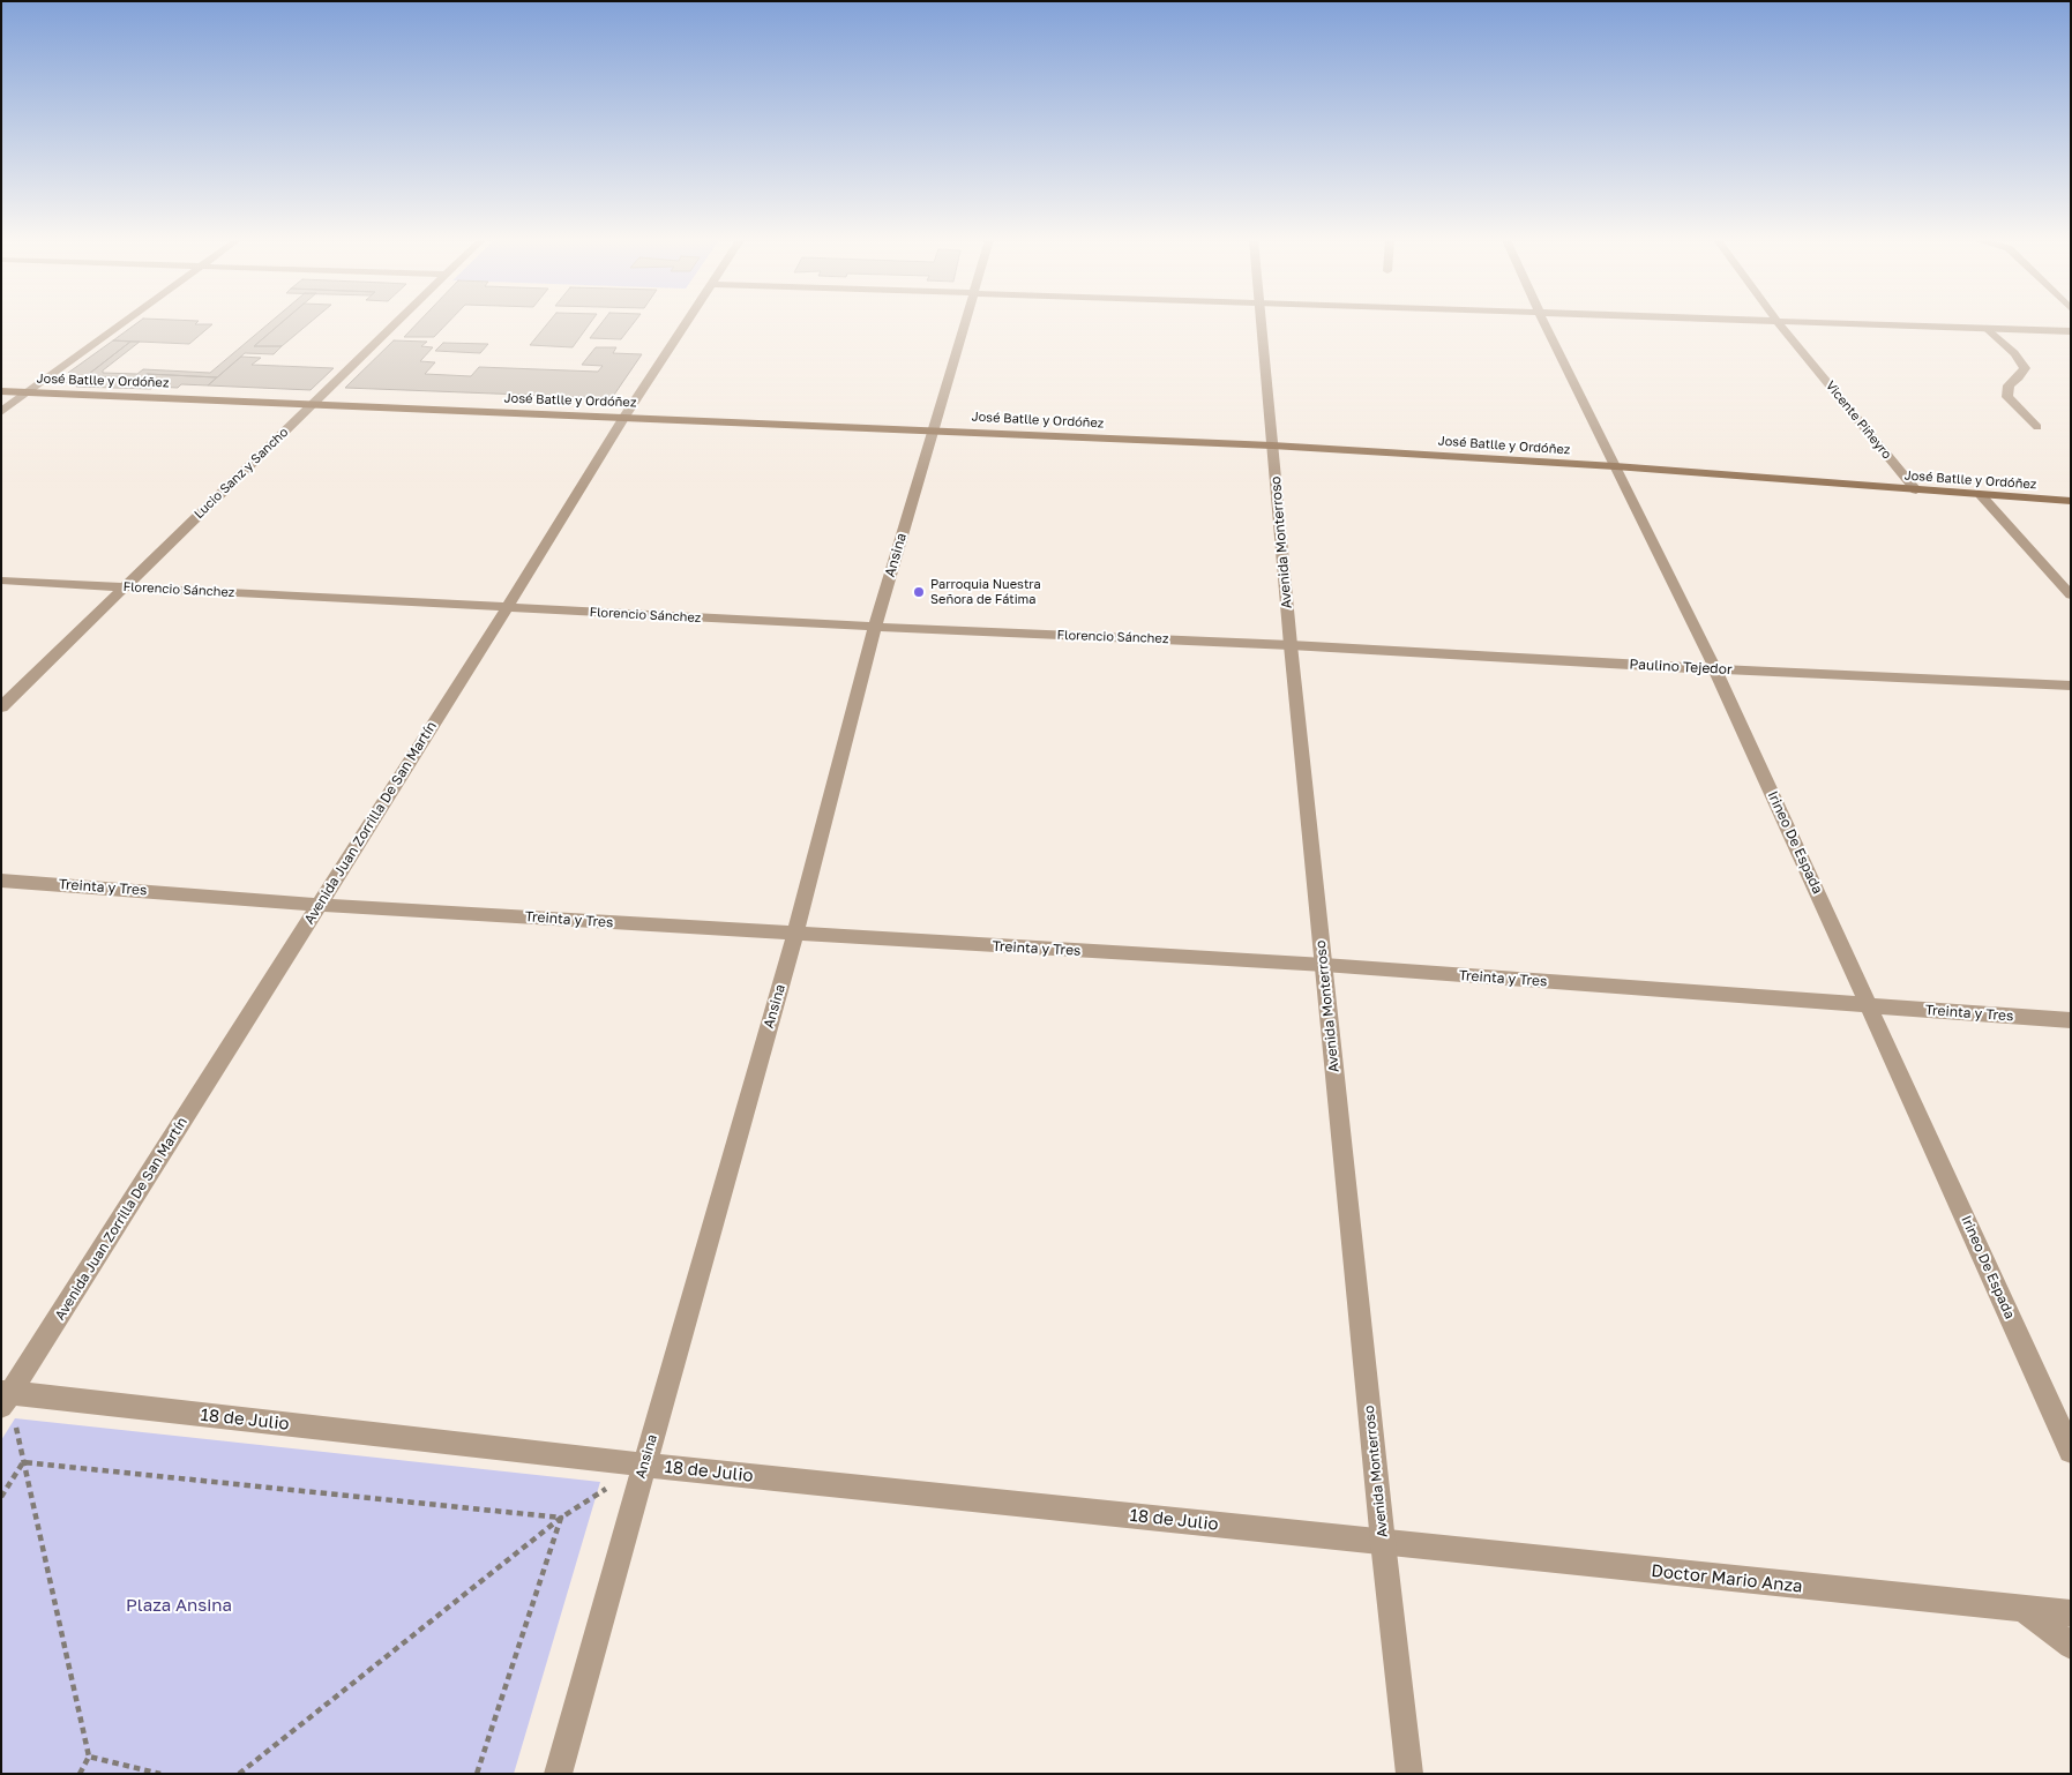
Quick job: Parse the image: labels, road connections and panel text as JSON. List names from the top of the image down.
{
  "streets": {
    "main road": ["José Batlle y Ordóñez"],
    "street": [
      "Vicente Piñeyro",
      "Lucio Sanz y Sancho",
      "Avenida Monterroso",
      "Ansina",
      "Florencio Sánchez",
      "Paulino Tejedor",
      "Avenida Juan Zorrilla De San Martín",
      "Irineo De Espada",
      "Treinta y Tres",
      "18 de Julio",
      "Doctor Mario Anza"
    ]
  },
  "crossings": [
    ["José Batlle y Ordóñez", "Vicente Piñeyro"],
    ["José Batlle y Ordóñez", "Lucio Sanz y Sancho"],
    ["José Batlle y Ordóñez", "Avenida Monterroso"],
    ["José Batlle y Ordóñez", "Ansina"],
    ["José Batlle y Ordóñez", "Avenida Juan Zorrilla De San Martín"],
    ["José Batlle y Ordóñez", "Irineo De Espada"],
    ["Lucio Sanz y Sancho", "Florencio Sánchez"],
    ["Avenida Monterroso", "Florencio Sánchez"],
    ["Avenida Monterroso", "Paulino Tejedor"],
    ["Avenida Monterroso", "Treinta y Tres"],
    ["Avenida Monterroso", "18 de Julio"],
    ["Avenida Monterroso", "Doctor Mario Anza"],
    ["Ansina", "Florencio Sánchez"],
    ["Ansina", "Treinta y Tres"],
    ["Ansina", "18 de Julio"],
    ["Florencio Sánchez", "Paulino Tejedor"],
    ["Florencio Sánchez", "Avenida Juan Zorrilla De San Martín"],
    ["Paulino Tejedor", "Irineo De Espada"],
    ["Avenida Juan Zorrilla De San Martín", "Treinta y Tres"],
    ["Avenida Juan Zorrilla De San Martín", "18 de Julio"],
    ["Irineo De Espada", "Treinta y Tres"],
    ["18 de Julio", "Doctor Mario Anza"]
  ],
  "parks": ["Plaza Ansina"],
  "places": ["Parroquia Nuestra Señora de Fátima"]
}
